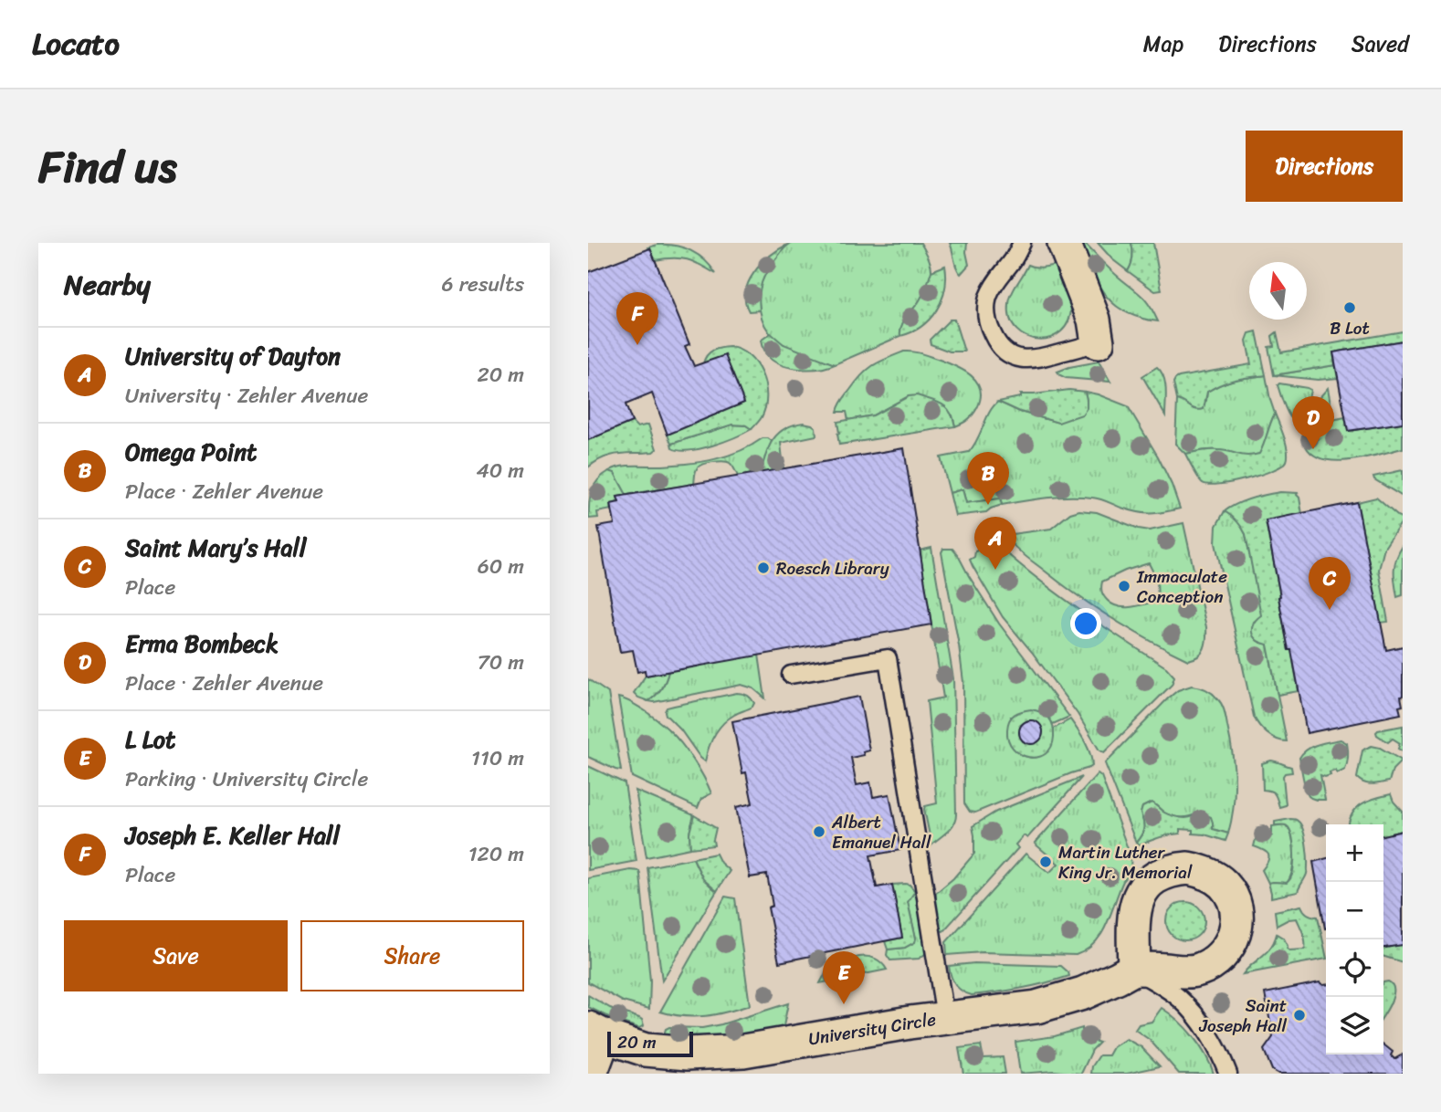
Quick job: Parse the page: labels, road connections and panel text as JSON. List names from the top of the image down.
{
  "streets": {
    "street": ["University Circle"]
  },
  "places": [
    "B Lot",
    "Roesch Library",
    "Immaculate Conception",
    "Albert Emanuel Hall",
    "Martin Luther King Jr. Memorial",
    "Saint Joseph Hall"
  ],
  "scale_bar": "20 m",
  "north": "top",
  "page": {
    "header": "Locato",
    "nav": ["Map", "Directions", "Saved"],
    "title": "Find us",
    "buttons": [
      "Directions",
      ["Save", "Share"]
    ],
    "heading": ["Nearby", "6 results"],
    "pins": [
      "F",
      "D",
      "B",
      "A",
      "C",
      "E"
    ],
    "list": [
      {
        "mark": "A",
        "name": "University of Dayton",
        "note": "University · Zehler Avenue",
        "value": "20 m"
      },
      {
        "mark": "B",
        "name": "Omega Point",
        "note": "Place · Zehler Avenue",
        "value": "40 m"
      },
      {
        "mark": "C",
        "name": "Saint Mary’s Hall",
        "note": "Place",
        "value": "60 m"
      },
      {
        "mark": "D",
        "name": "Erma Bombeck",
        "note": "Place · Zehler Avenue",
        "value": "70 m"
      },
      {
        "mark": "E",
        "name": "L Lot",
        "note": "Parking · University Circle",
        "value": "110 m"
      },
      {
        "mark": "F",
        "name": "Joseph E. Keller Hall",
        "note": "Place",
        "value": "120 m"
      }
    ],
    "map_buttons": ["+", "−"],
    "scale": "20 m"
  }
}
